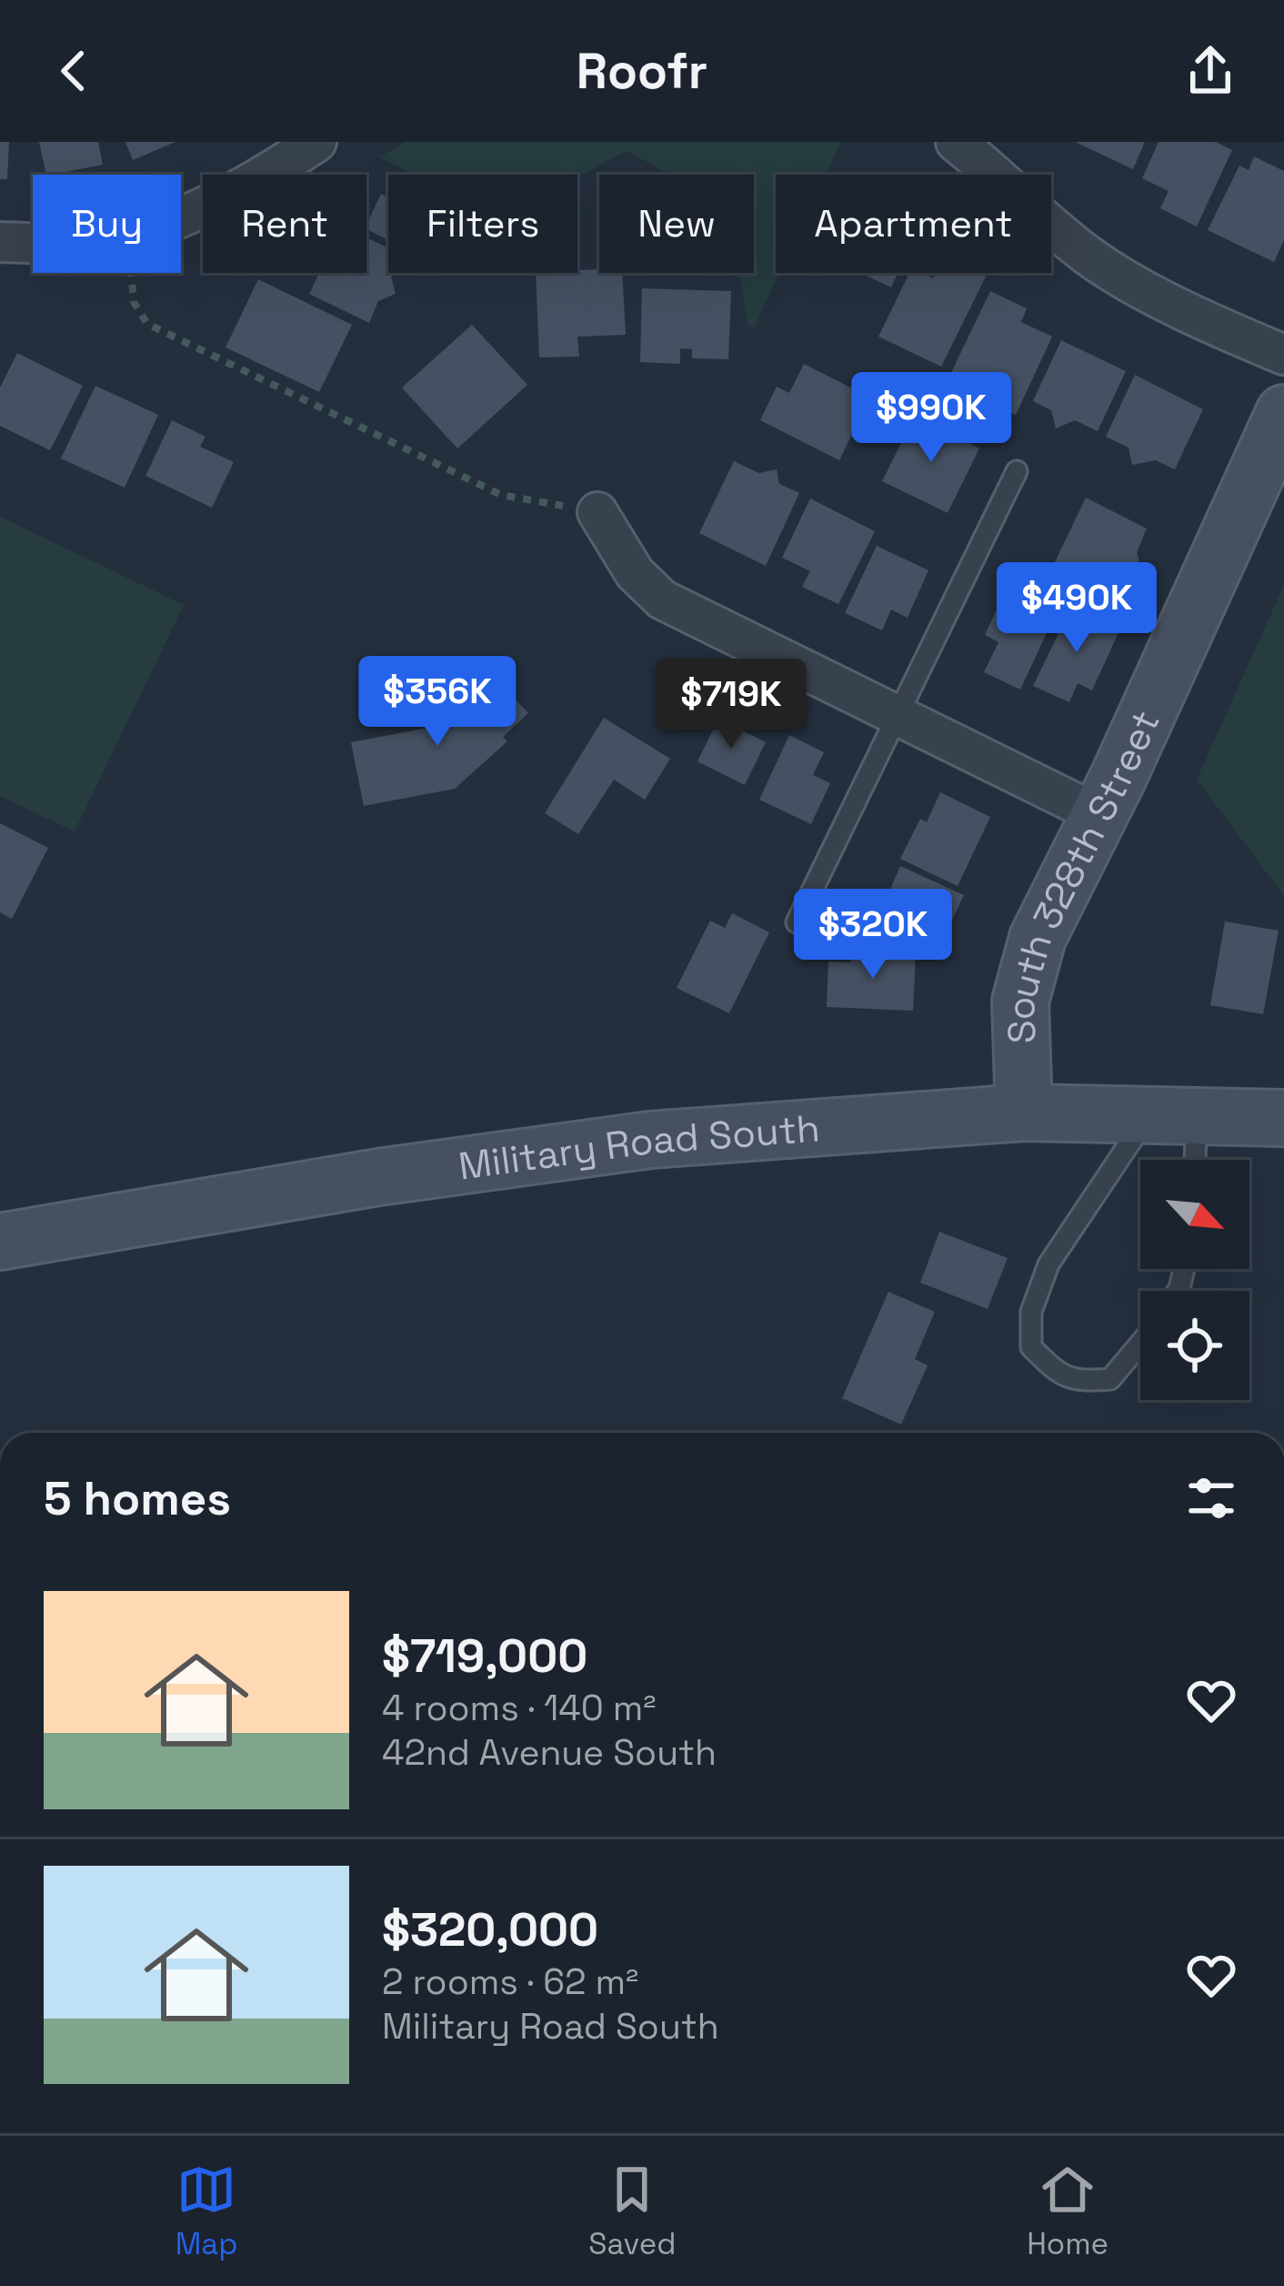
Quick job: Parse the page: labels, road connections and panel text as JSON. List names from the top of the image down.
{
  "streets": {
    "main road": ["South 328th Street", "Military Road South"]
  },
  "crossings": [
    ["South 328th Street", "Military Road South"]
  ],
  "north": "bottom right",
  "page": {
    "header": "Roofr",
    "chip": [
      "Buy",
      "Rent",
      "Filters",
      "New",
      "Apartment"
    ],
    "price": [
      "$990K",
      "$490K",
      "$356K",
      "$719K",
      "$320K"
    ],
    "heading": "5 homes",
    "list": [
      {
        "name": "$719,000",
        "note": "4 rooms · 140 m² · 42nd Avenue South"
      },
      {
        "name": "$320,000",
        "note": "2 rooms · 62 m² · Military Road South"
      }
    ],
    "tabs": ["Map", "Saved", "Home"]
  }
}
